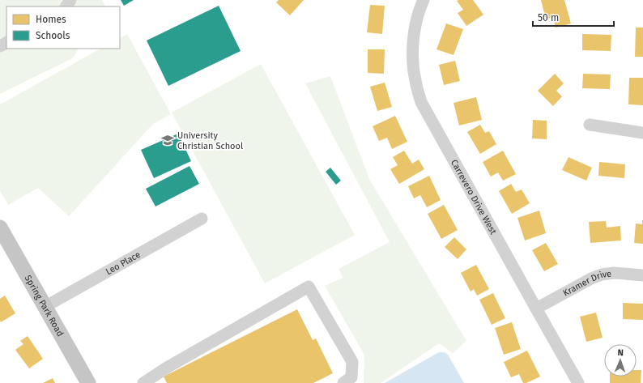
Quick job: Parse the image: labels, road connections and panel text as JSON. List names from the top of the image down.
{
  "streets": {
    "main road": ["Spring Park Road"],
    "street": ["Carrevero Drive West", "Leo Place", "Kramer Drive"]
  },
  "crossings": [
    ["Carrevero Drive West", "Kramer Drive"],
    ["Leo Place", "Spring Park Road"]
  ],
  "places": {
    "school or university": ["University Christian School"]
  },
  "legend": ["Homes", "Schools"],
  "scale_bar": "50 m",
  "north": "top"
}
